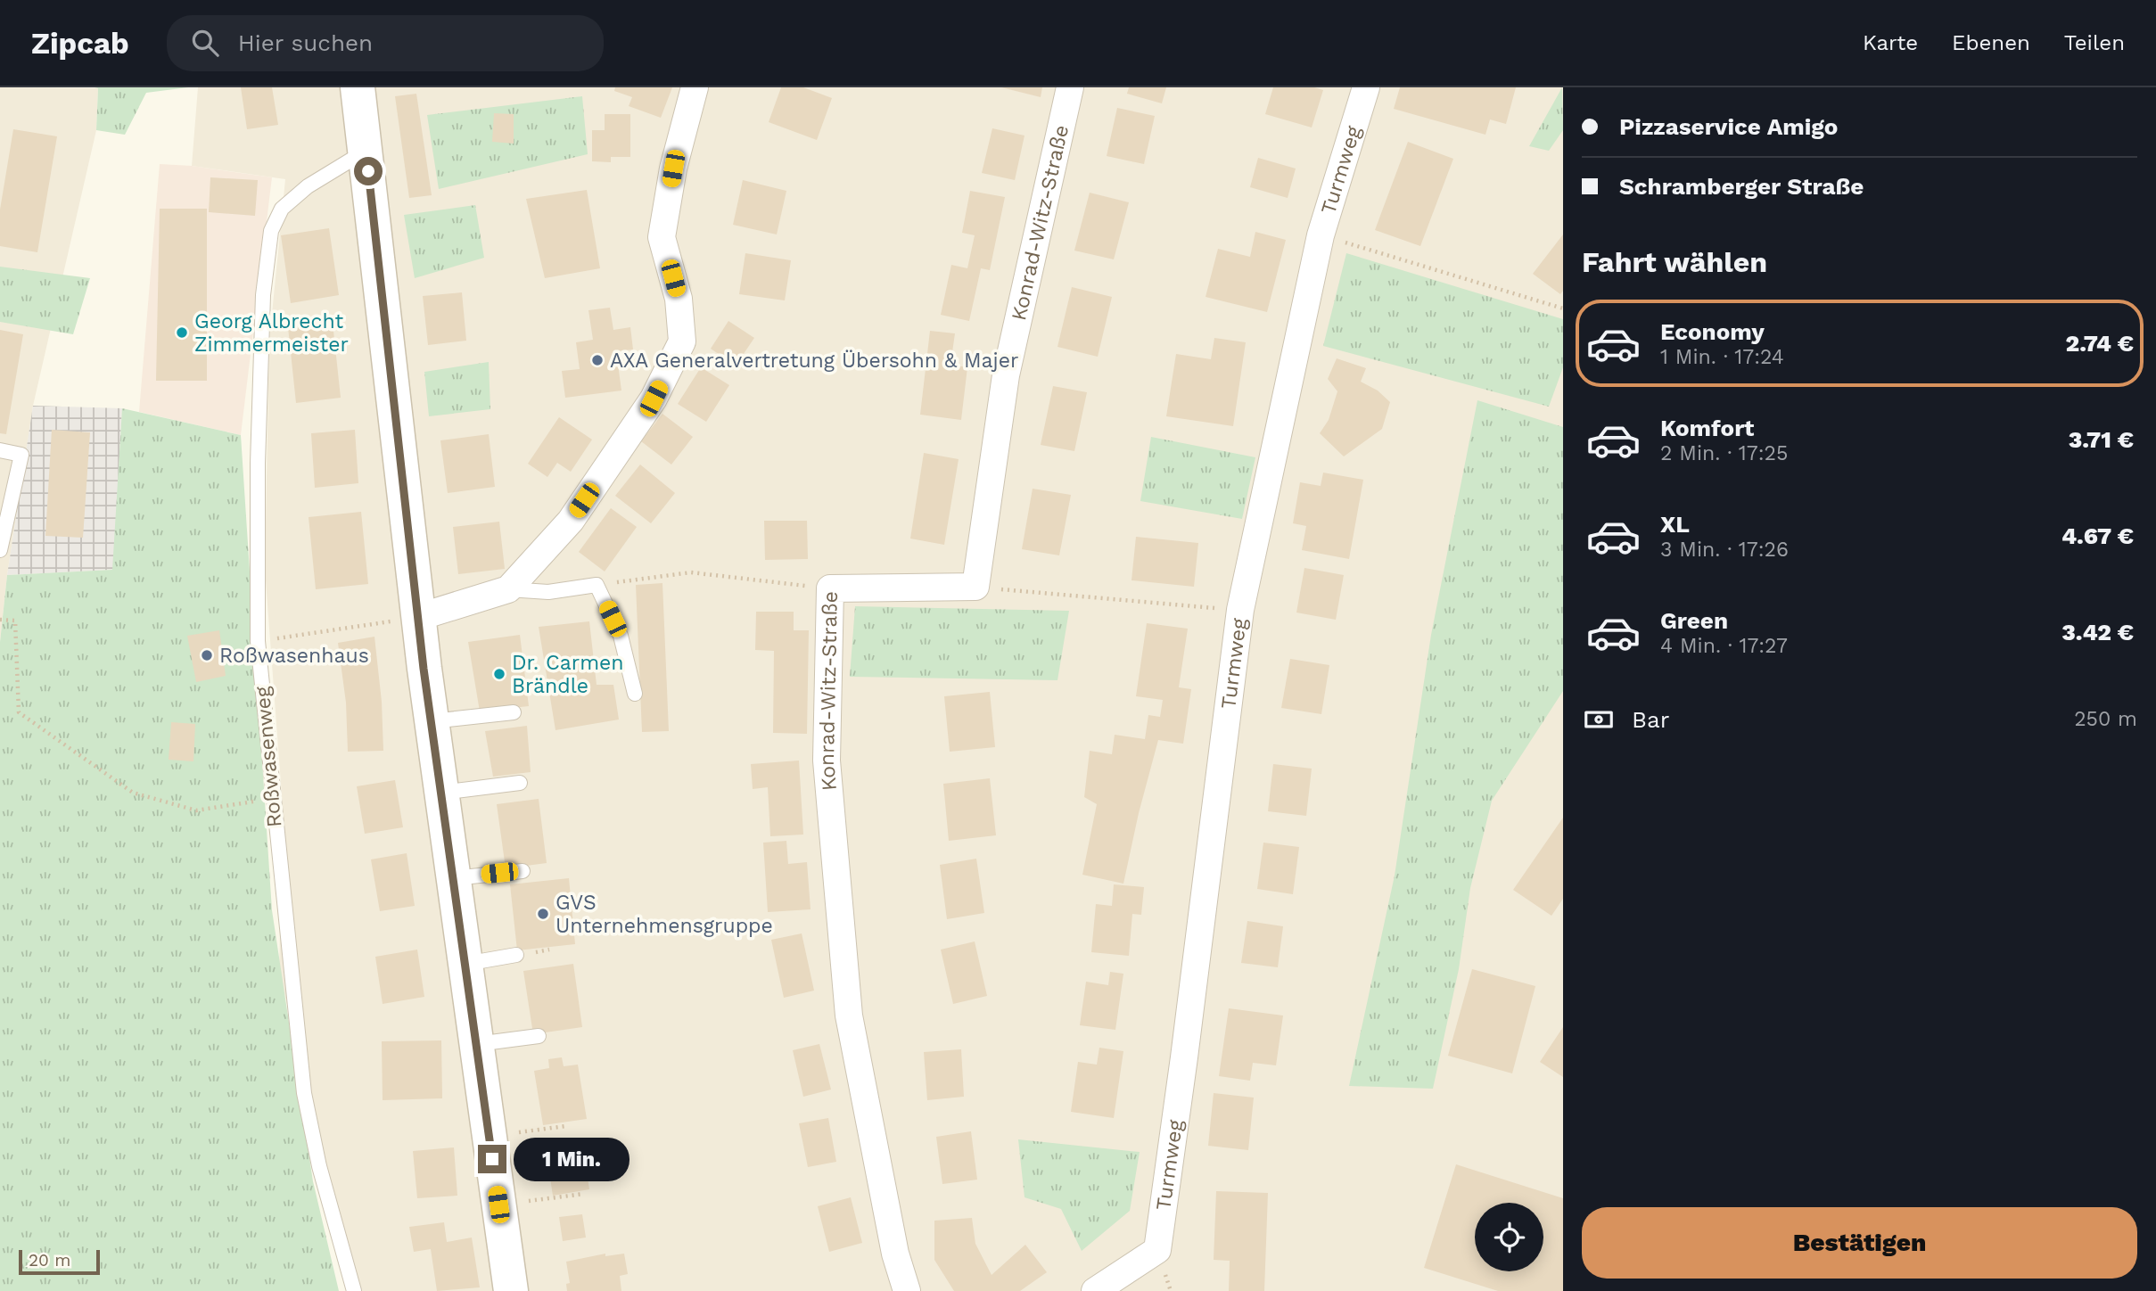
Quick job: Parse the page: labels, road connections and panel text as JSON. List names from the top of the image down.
{
  "streets": {
    "street": ["Turmweg", "Konrad-Witz-Straße"],
    "lane": ["Roßwasenweg"]
  },
  "places": [
    "Georg Albrecht Zimmermeister",
    "AXA Generalvertretung Übersohn & Majer",
    "Roßwasenhaus",
    "Dr. Carmen Brändle",
    "GVS Unternehmensgruppe"
  ],
  "scale_bar": "20 m",
  "page": {
    "header": "Zipcab",
    "search": "Hier suchen",
    "nav": ["Karte", "Ebenen", "Teilen"],
    "banner": ["Pizzaservice Amigo", "Schramberger Straße"],
    "heading": "Fahrt wählen",
    "list": [
      {
        "name": "Economy",
        "note": "1 Min. · 17:24",
        "value": "2.74 €"
      },
      {
        "name": "Komfort",
        "note": "2 Min. · 17:25",
        "value": "3.71 €"
      },
      {
        "name": "XL",
        "note": "3 Min. · 17:26",
        "value": "4.67 €"
      },
      {
        "name": "Green",
        "note": "4 Min. · 17:27",
        "value": "3.42 €"
      }
    ],
    "pay": ["Bar", "250 m"],
    "bubble": "1 Min.",
    "buttons": "Bestätigen",
    "scale": "20 m"
  }
}
